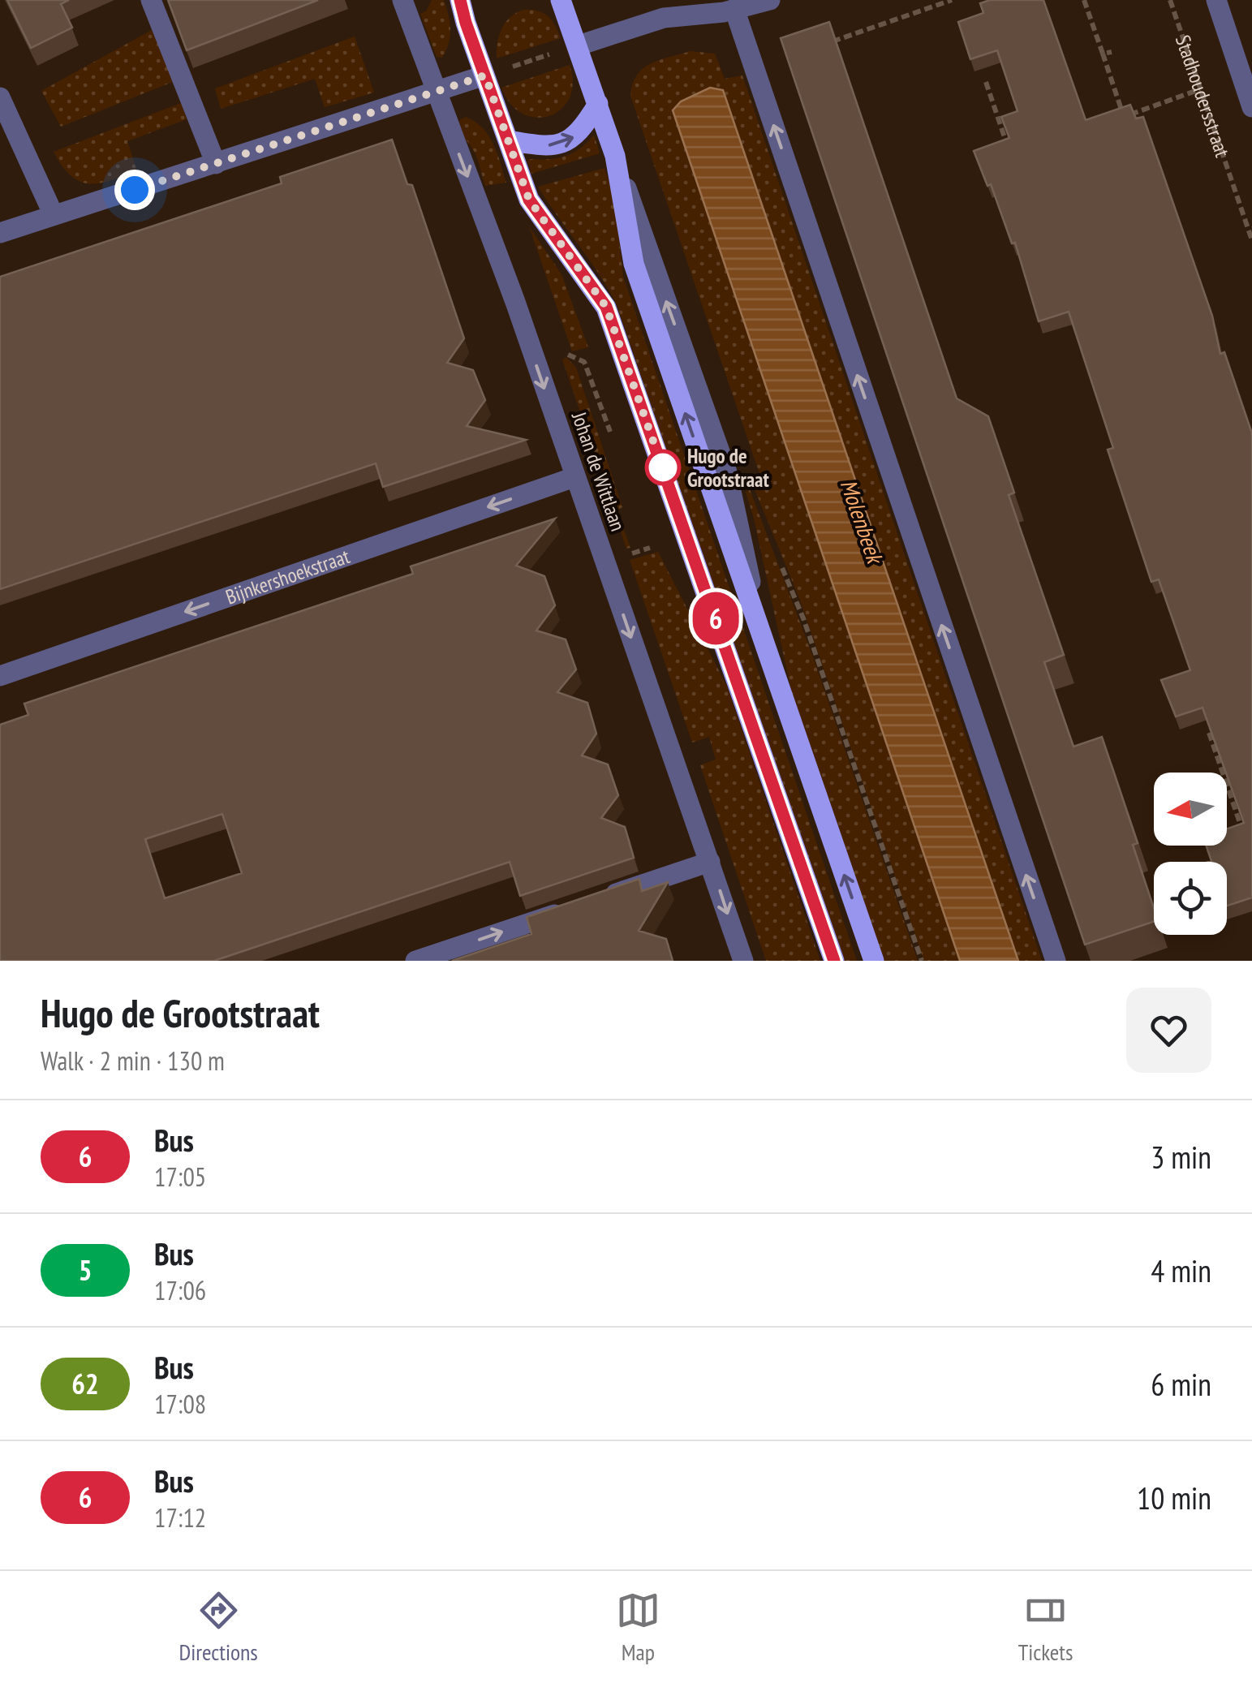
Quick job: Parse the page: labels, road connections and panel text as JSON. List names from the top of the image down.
{
  "streets": {
    "street": ["Johan de Wittlaan", "Bijnkershoekstraat"],
    "path": ["Stadhoudersstraat"]
  },
  "crossings": [
    ["Johan de Wittlaan", "Bijnkershoekstraat"]
  ],
  "one_way": ["Johan de Wittlaan", "Bijnkershoekstraat"],
  "water": ["Molenbeek"],
  "places": ["Hugo de Grootstraat"],
  "lines": ["bus line 6"],
  "north": "left",
  "page": {
    "on_map": "6",
    "heading": ["Hugo de Grootstraat", "Walk · 2 min · 130 m"],
    "list": [
      {
        "mark": "6",
        "name": "Bus",
        "note": "17:05",
        "value": "3 min"
      },
      {
        "mark": "5",
        "name": "Bus",
        "note": "17:06",
        "value": "4 min"
      },
      {
        "mark": "62",
        "name": "Bus",
        "note": "17:08",
        "value": "6 min"
      },
      {
        "mark": "6",
        "name": "Bus",
        "note": "17:12",
        "value": "10 min"
      }
    ],
    "tabs": ["Directions", "Map", "Tickets"]
  }
}
